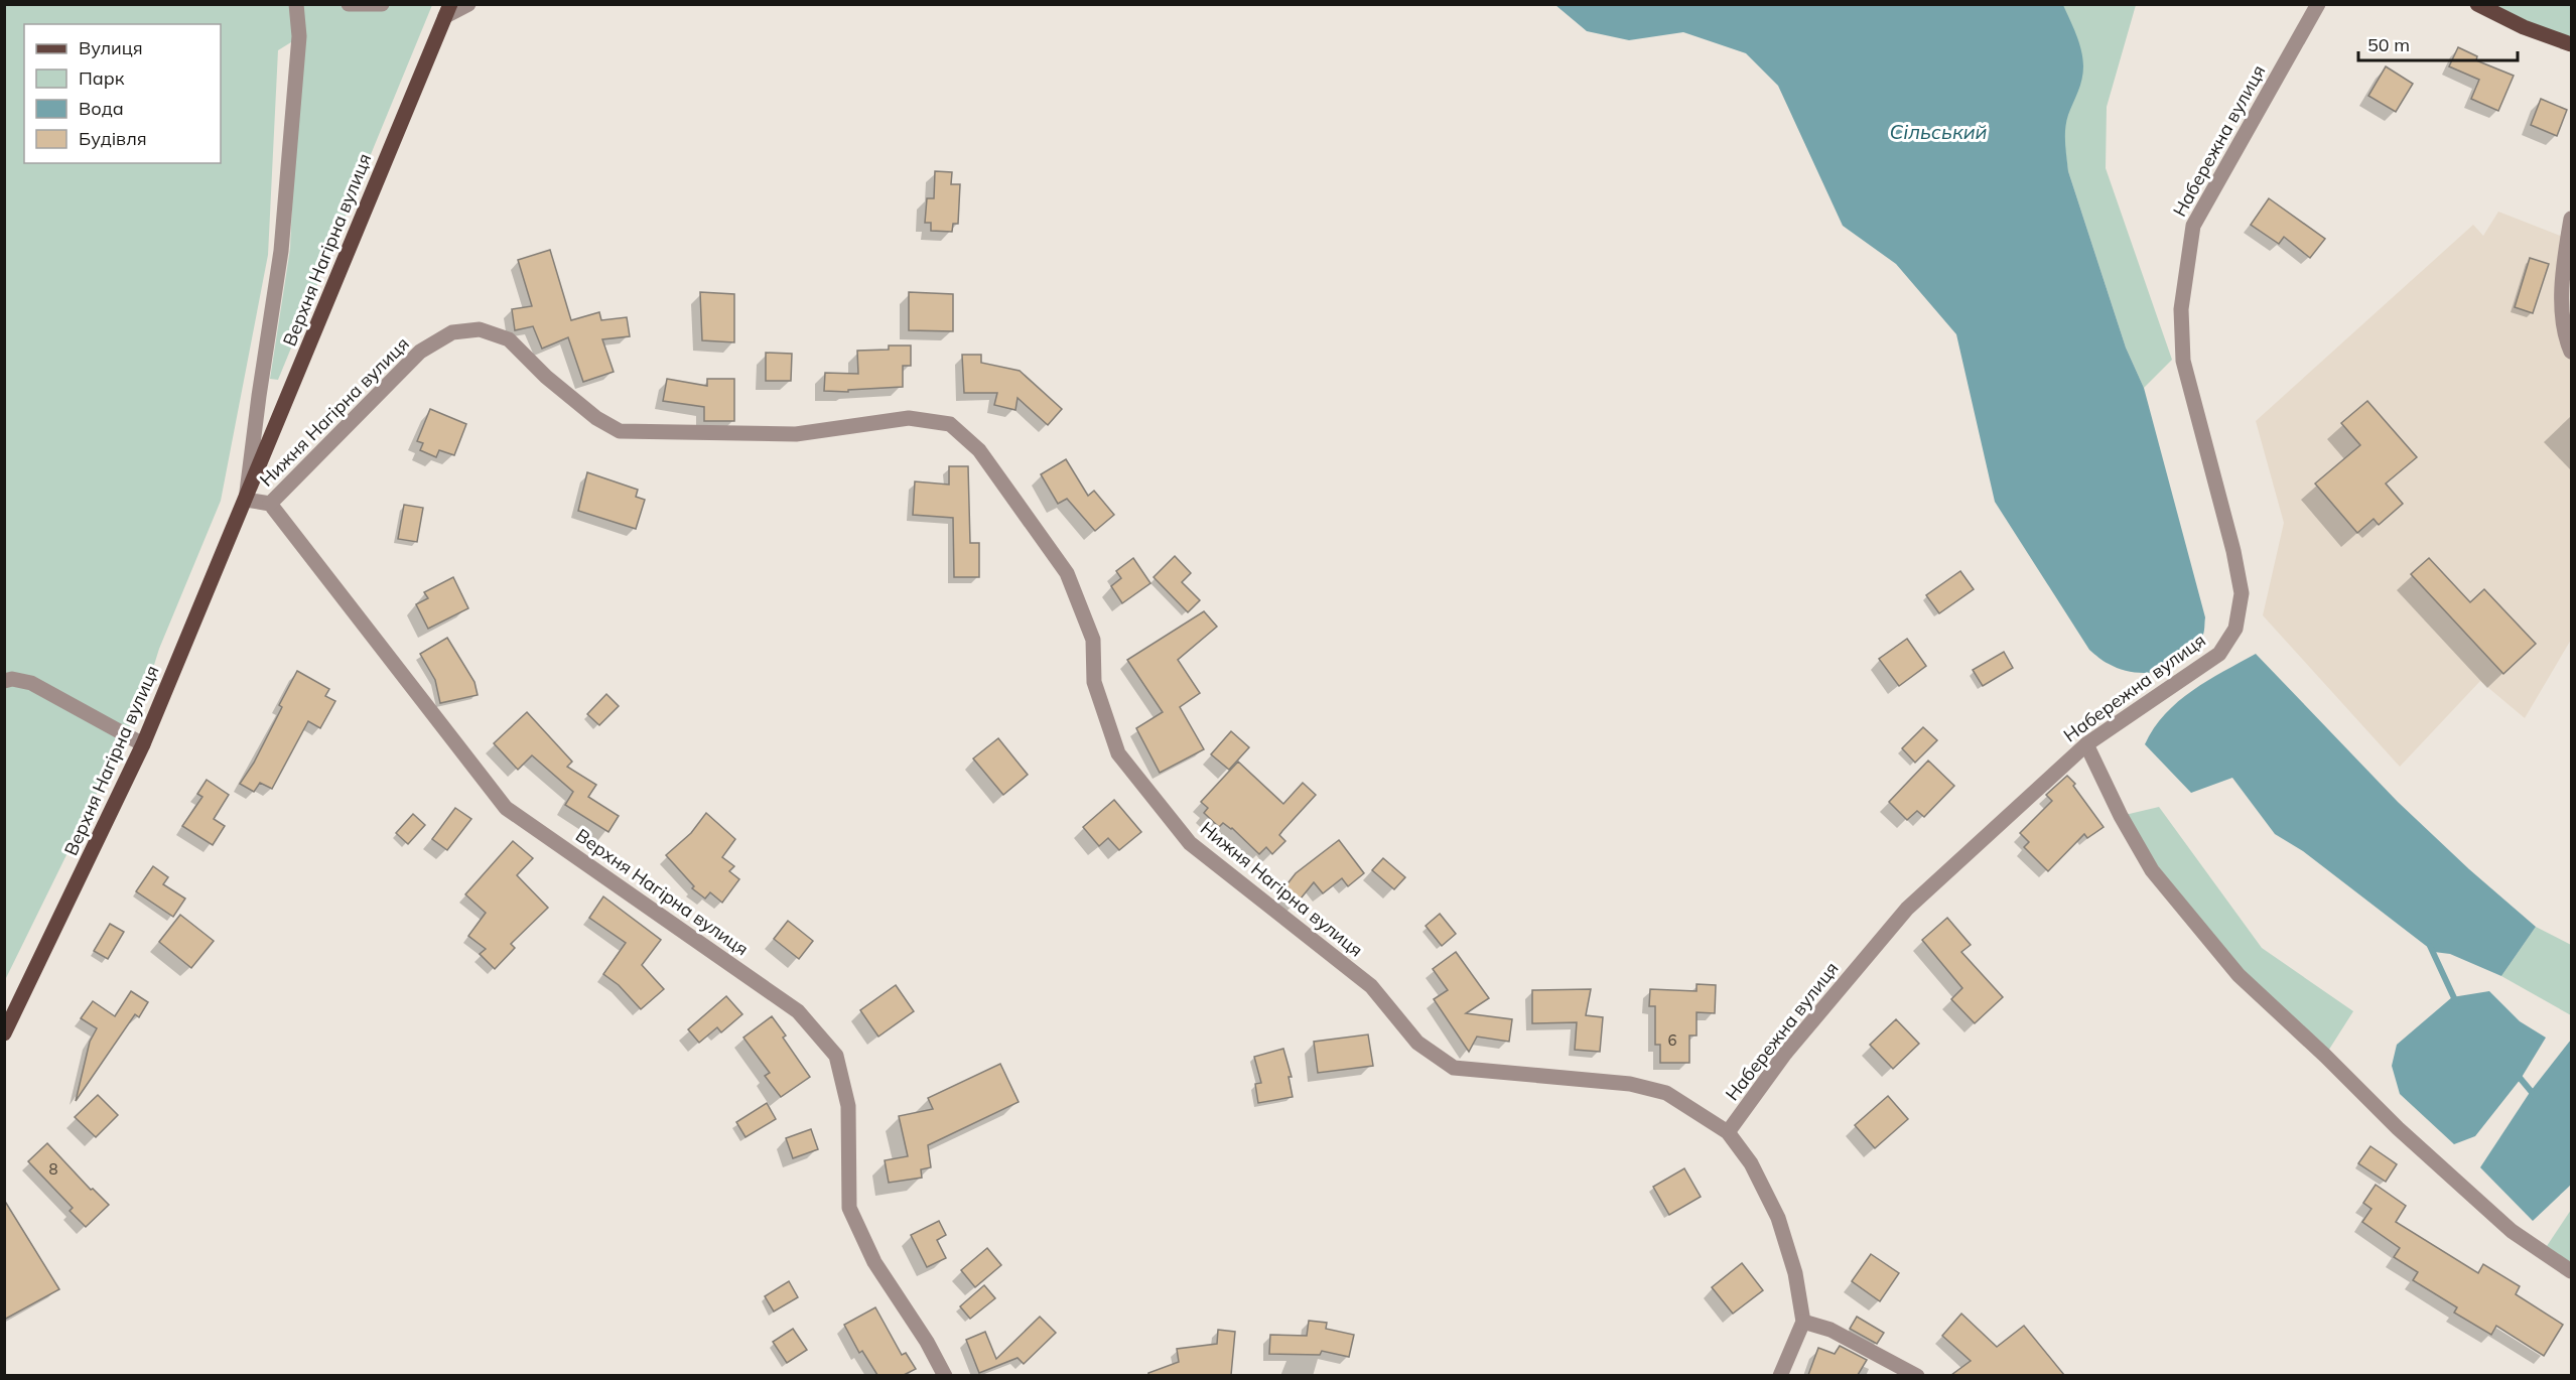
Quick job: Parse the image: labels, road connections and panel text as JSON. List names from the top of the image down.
{
  "streets": {
    "main road": ["Верхня Нагірна вулиця"],
    "street": ["Набережна вулиця", "Нижня Нагірна вулиця"]
  },
  "crossings": [
    ["Набережна вулиця", "Нижня Нагірна вулиця"],
    ["Верхня Нагірна вулиця", "Нижня Нагірна вулиця"]
  ],
  "water": ["Сільський"],
  "house_numbers": ["6", "8"],
  "legend": [
    "Вулиця",
    "Парк",
    "Вода",
    "Будівля"
  ],
  "scale_bar": "50 m"
}
